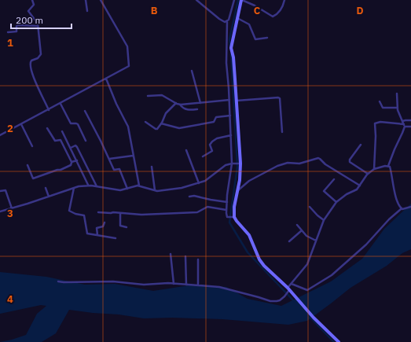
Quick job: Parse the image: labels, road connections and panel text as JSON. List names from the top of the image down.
{
  "scale_bar": "200 m",
  "grid": {
    "columns": ["B", "C", "D"],
    "rows": [
      "1",
      "2",
      "3",
      "4"
    ]
  }
}
